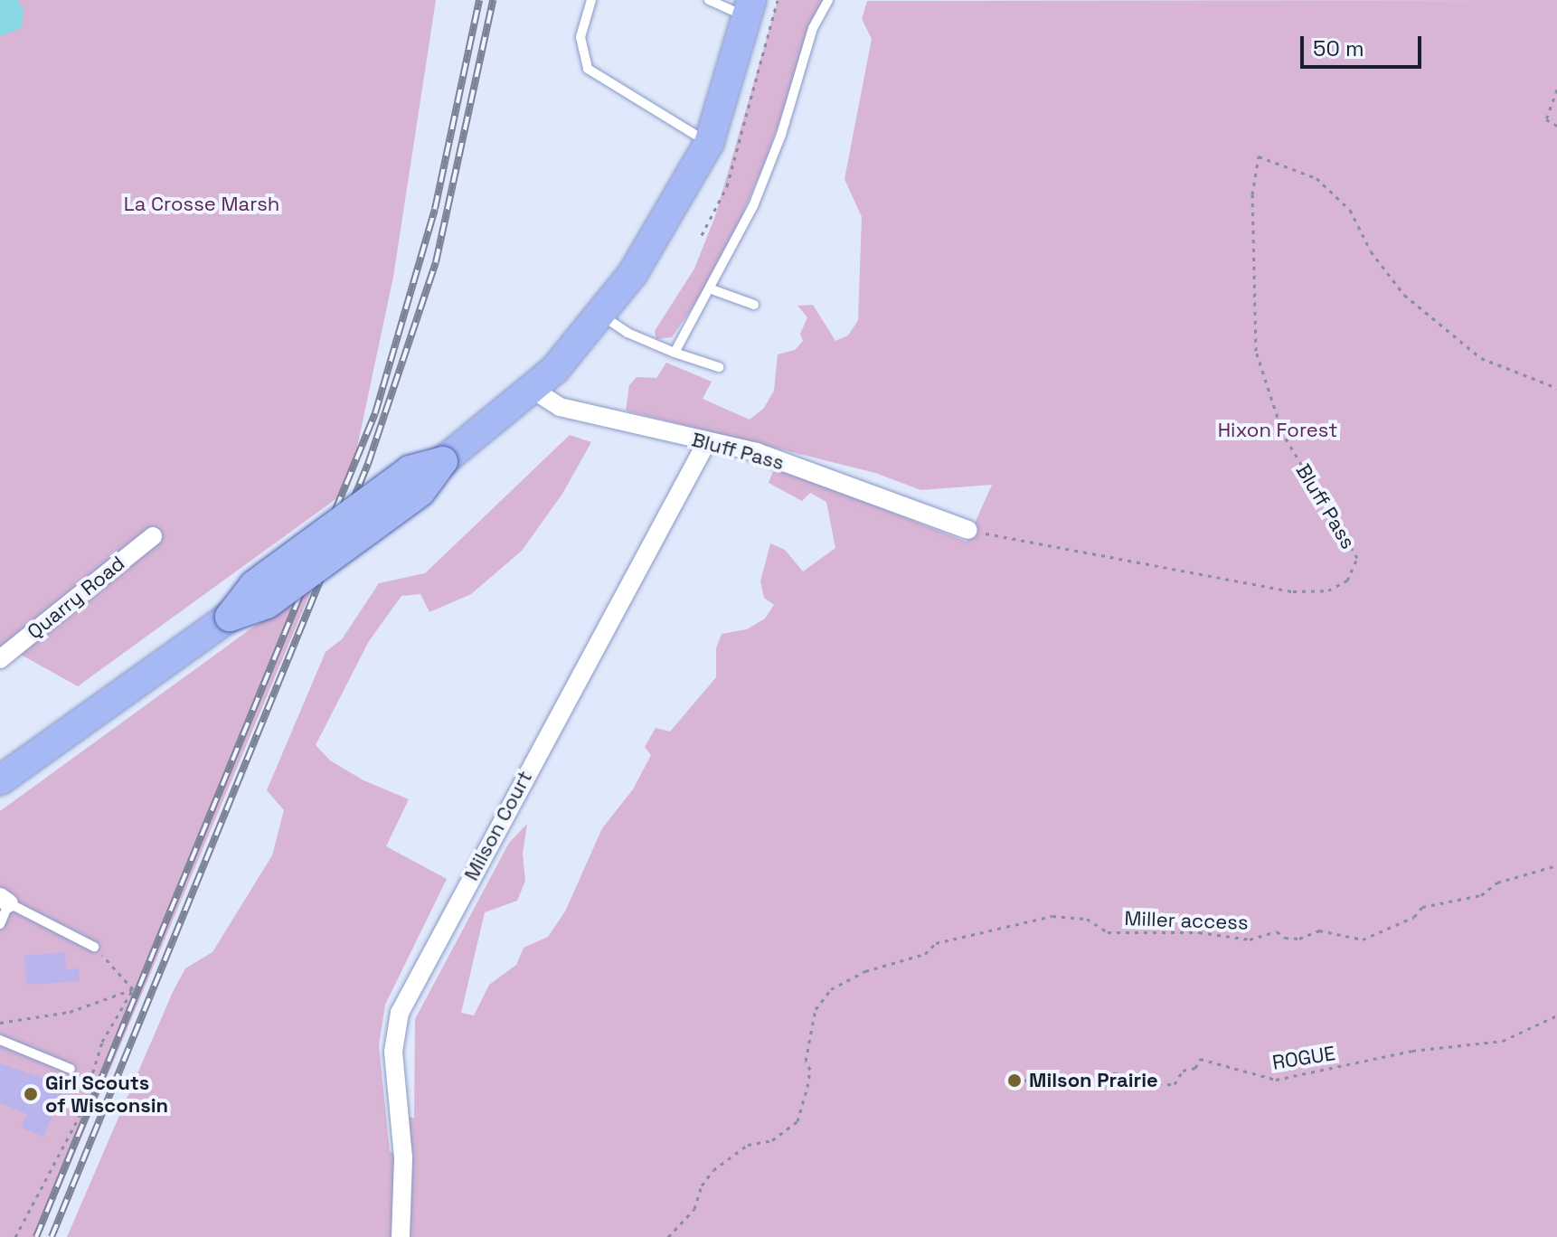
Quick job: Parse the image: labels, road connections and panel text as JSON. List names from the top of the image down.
{
  "streets": {
    "street": ["Bluff Pass", "Quarry Road", "Milson Court"],
    "path": ["Miller access", "ROGUE"]
  },
  "crossings": [
    ["Bluff Pass", "Milson Court"]
  ],
  "parks": ["La Crosse Marsh", "Hixon Forest"],
  "places": ["Milson Prairie", "Girl Scouts of Wisconsin"],
  "scale_bar": "50 m"
}
